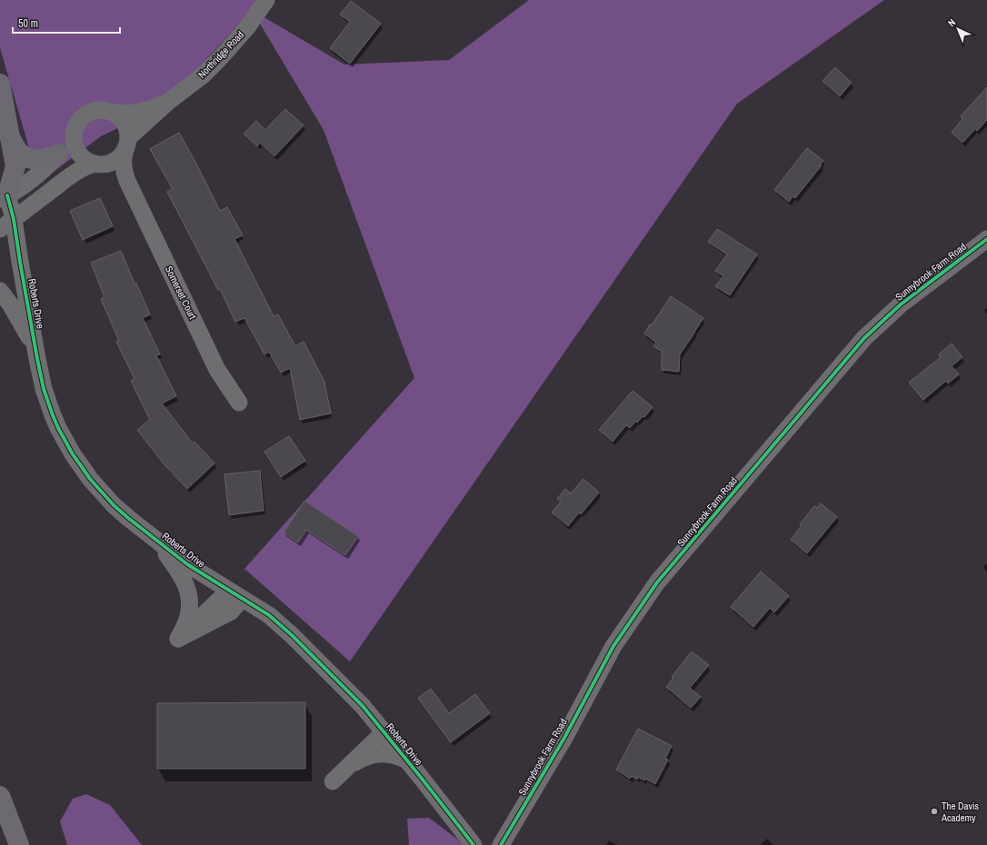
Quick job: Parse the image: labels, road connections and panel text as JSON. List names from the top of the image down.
{
  "streets": {
    "street": [
      "Northridge Road",
      "Sunnybrook Farm Road",
      "Somerset Court",
      "Roberts Drive"
    ]
  },
  "crossings": [
    ["Northridge Road", "Somerset Court"],
    ["Northridge Road", "Roberts Drive"]
  ],
  "places": ["The Davis Academy"],
  "scale_bar": "50 m",
  "north": "top left"
}
